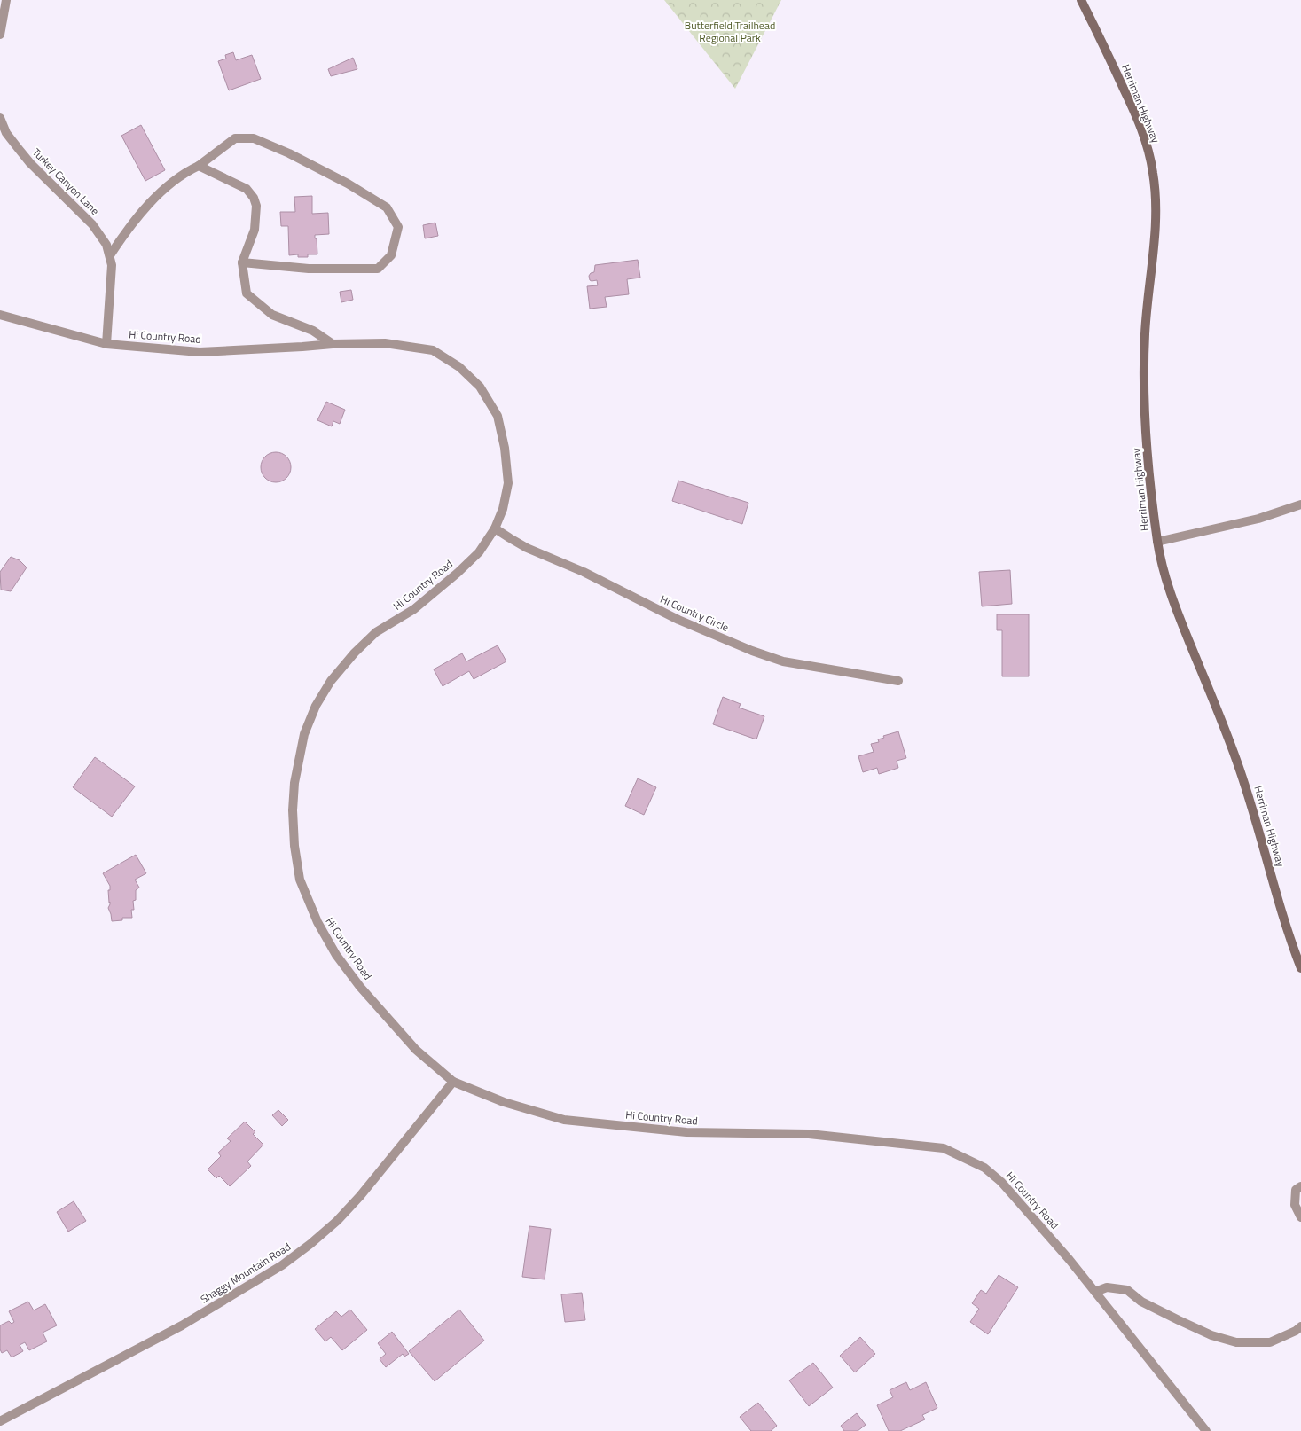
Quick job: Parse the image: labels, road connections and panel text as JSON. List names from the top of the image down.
{
  "streets": {
    "main road": ["Herriman Highway"],
    "street": [
      "Turkey Canyon Lane",
      "Hi Country Road",
      "Hi Country Circle",
      "Shaggy Mountain Road"
    ]
  },
  "crossings": [
    ["Turkey Canyon Lane", "Hi Country Road"],
    ["Hi Country Road", "Hi Country Circle"],
    ["Hi Country Road", "Shaggy Mountain Road"]
  ],
  "parks": ["Butterfield Trailhead Regional Park"]
}
